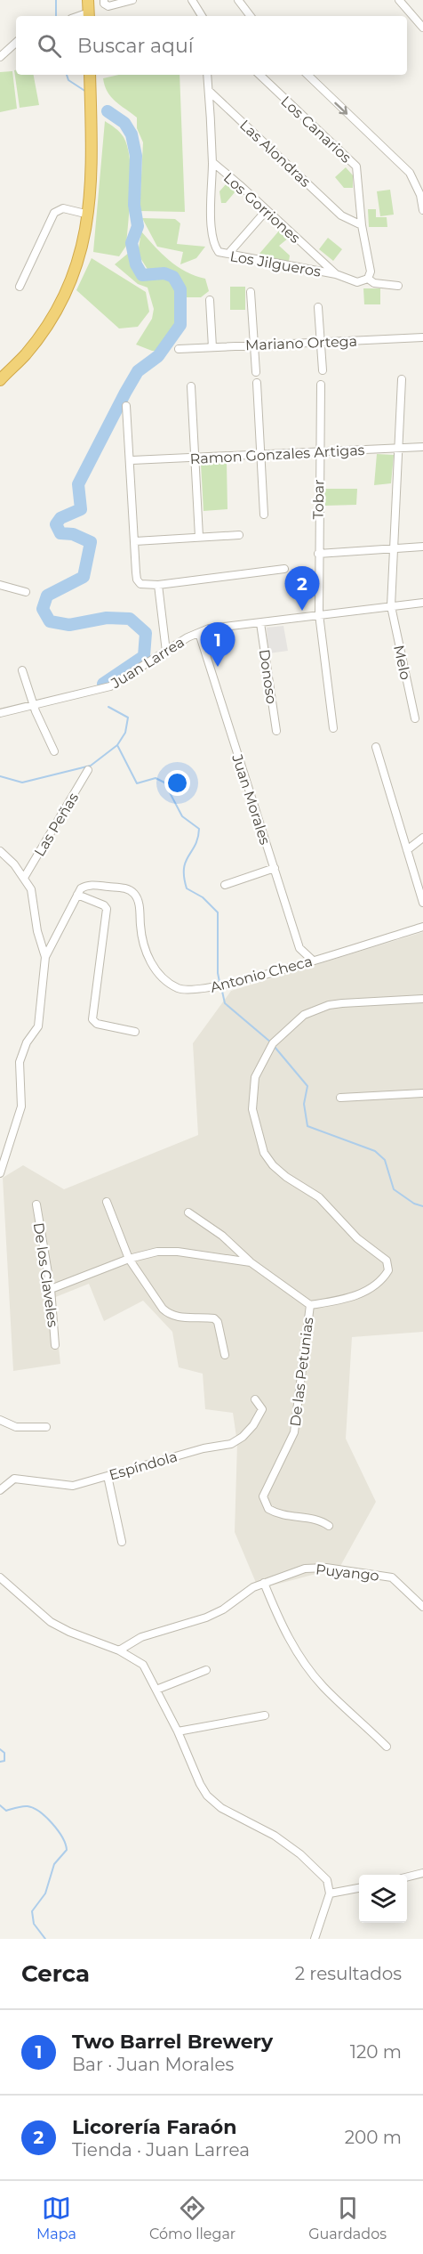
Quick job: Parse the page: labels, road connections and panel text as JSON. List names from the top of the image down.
{
  "streets": {
    "street": [
      "Los Canarios",
      "Las Alondras",
      "Los Gorriones",
      "Los Jilgueros",
      "Mariano Ortega",
      "Ramon Gonzales Artigas",
      "Tobar",
      "Juan Larrea",
      "Melo",
      "Donoso",
      "Juan Morales",
      "Las Peñas",
      "Antonio Checa",
      "De los Claveles",
      "De las Petunias",
      "Espíndola",
      "Puyango"
    ]
  },
  "crossings": [
    ["Los Canarios", "Las Alondras"],
    ["Las Alondras", "Los Jilgueros"],
    ["Los Gorriones", "Los Jilgueros"],
    ["Ramon Gonzales Artigas", "Tobar"],
    ["Ramon Gonzales Artigas", "Melo"],
    ["Tobar", "Juan Larrea"],
    ["Juan Larrea", "Melo"],
    ["Juan Larrea", "Donoso"],
    ["Juan Larrea", "Juan Morales"],
    ["Juan Morales", "Antonio Checa"]
  ],
  "page": {
    "search": "Buscar aquí",
    "pins": ["2", "1"],
    "heading": ["Cerca", "2 resultados"],
    "list": [
      {
        "mark": "1",
        "name": "Two Barrel Brewery",
        "note": "Bar · Juan Morales",
        "value": "120 m"
      },
      {
        "mark": "2",
        "name": "Licorería Faraón",
        "note": "Tienda · Juan Larrea",
        "value": "200 m"
      }
    ],
    "nav": ["Mapa", "Cómo llegar", "Guardados"]
  }
}
